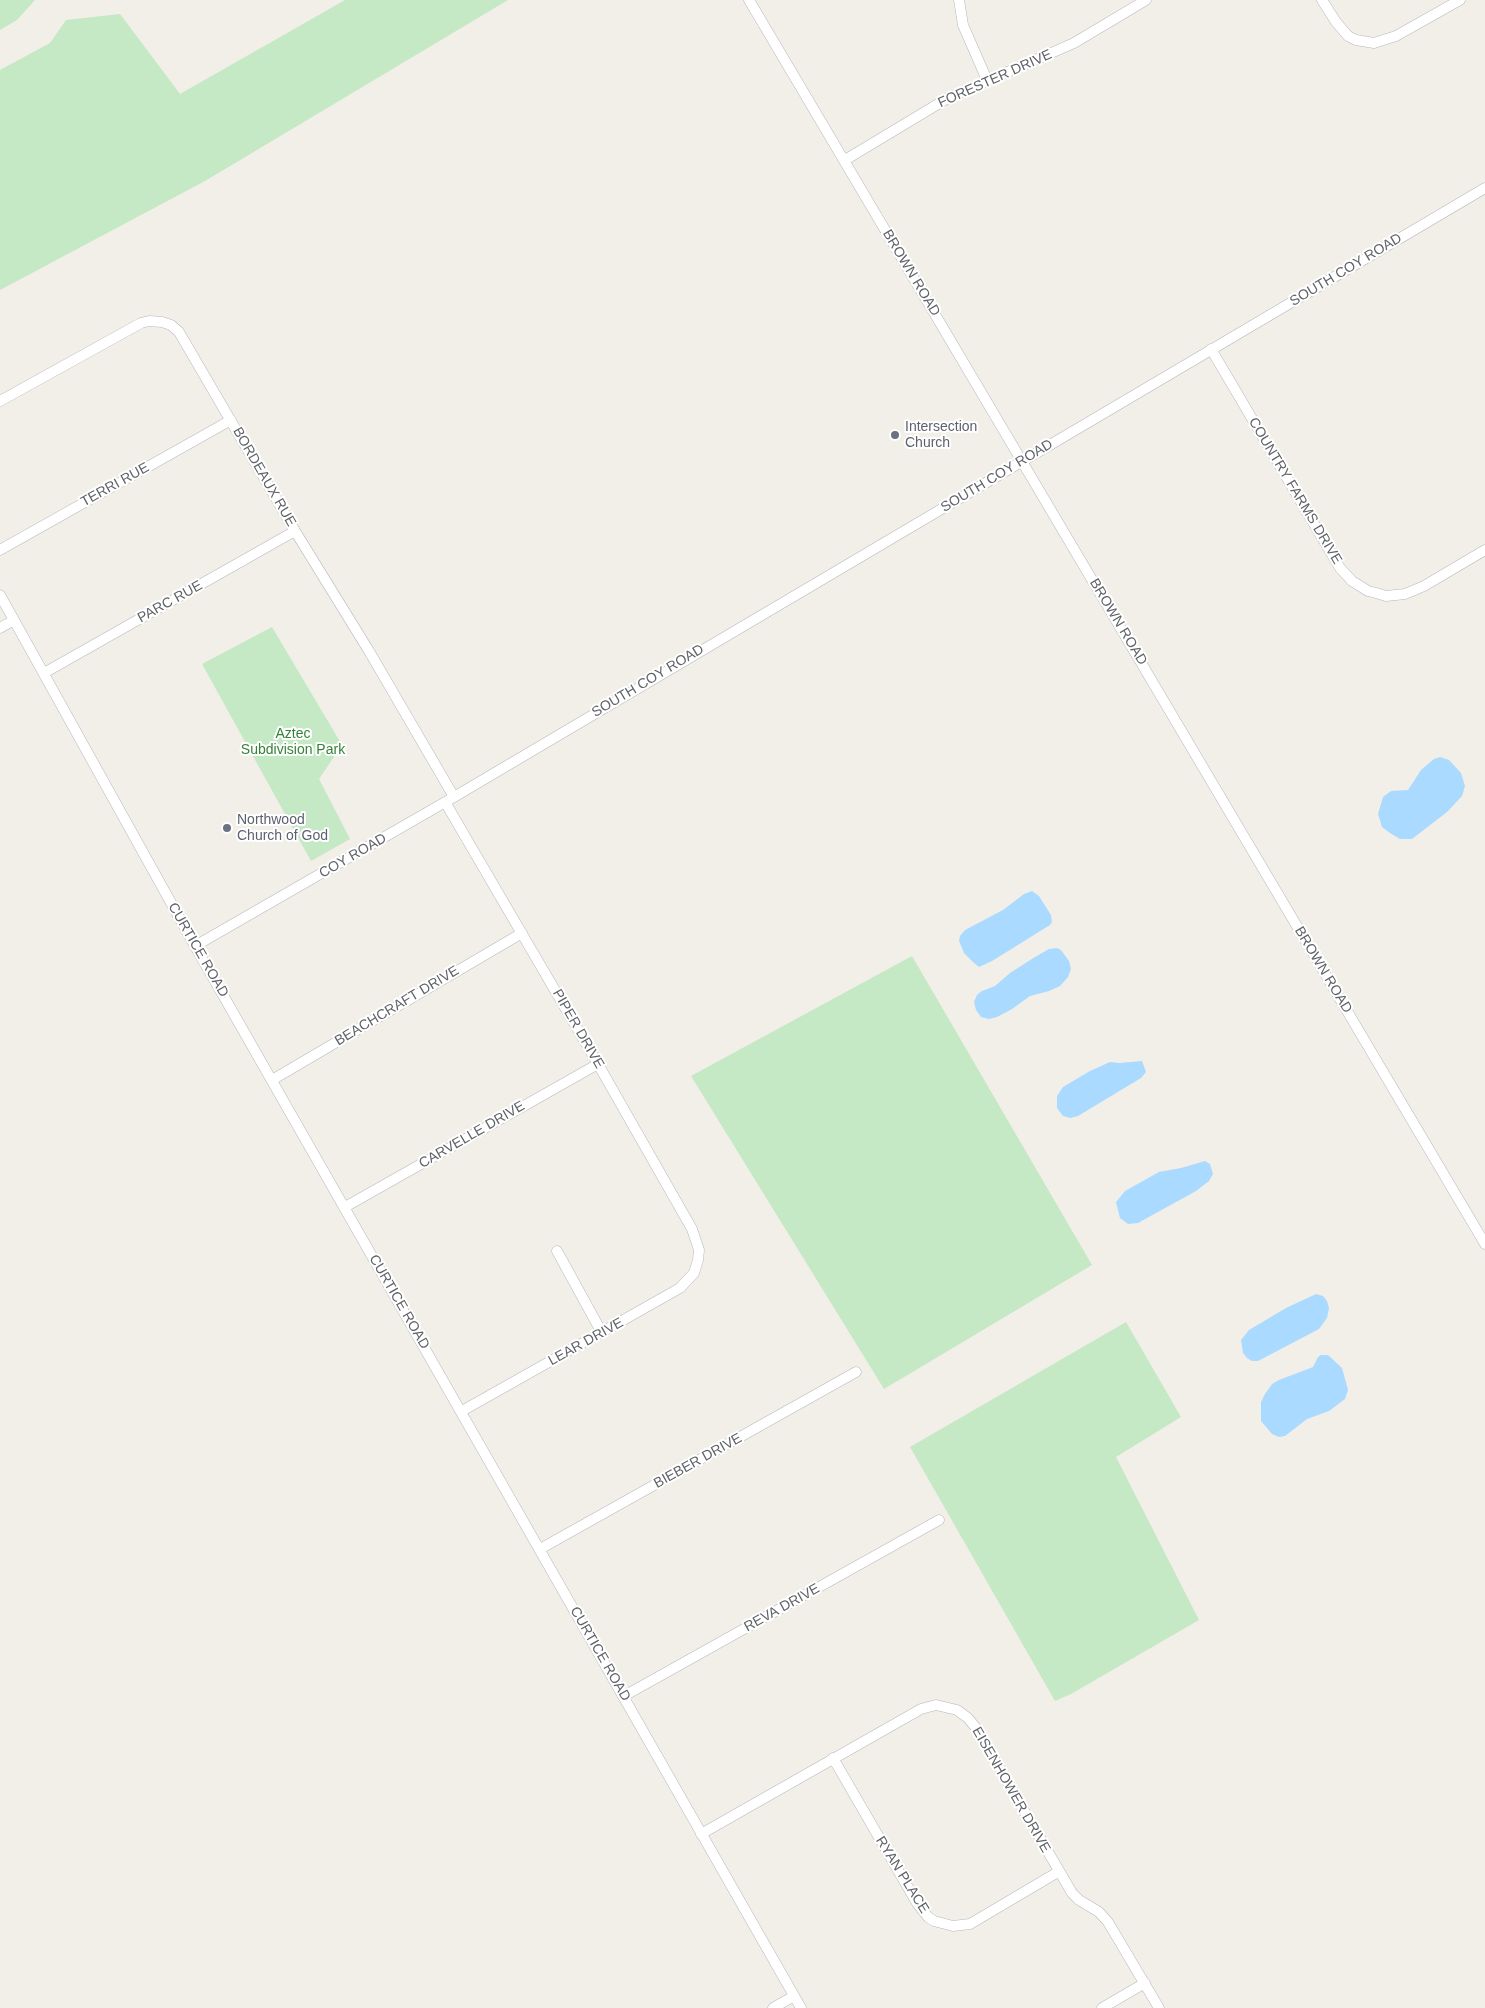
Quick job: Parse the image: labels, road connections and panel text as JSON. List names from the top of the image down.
{
  "streets": {
    "street": [
      "FORESTER DRIVE",
      "SOUTH COY ROAD",
      "BROWN ROAD",
      "BORDEAUX RUE",
      "TERRI RUE",
      "COUNTRY FARMS DRIVE",
      "PARC RUE",
      "COY ROAD",
      "CURTICE ROAD",
      "BEACHCRAFT DRIVE",
      "PIPER DRIVE",
      "CARVELLE DRIVE",
      "LEAR DRIVE",
      "BIEBER DRIVE",
      "REVA DRIVE",
      "EISENHOWER DRIVE",
      "RYAN PLACE"
    ]
  },
  "crossings": [
    ["FORESTER DRIVE", "BROWN ROAD"],
    ["SOUTH COY ROAD", "BROWN ROAD"],
    ["SOUTH COY ROAD", "COUNTRY FARMS DRIVE"],
    ["SOUTH COY ROAD", "COY ROAD"],
    ["BORDEAUX RUE", "TERRI RUE"],
    ["BORDEAUX RUE", "PARC RUE"],
    ["BORDEAUX RUE", "COY ROAD"],
    ["BORDEAUX RUE", "PIPER DRIVE"],
    ["PARC RUE", "CURTICE ROAD"],
    ["COY ROAD", "CURTICE ROAD"],
    ["COY ROAD", "PIPER DRIVE"],
    ["CURTICE ROAD", "BEACHCRAFT DRIVE"],
    ["CURTICE ROAD", "CARVELLE DRIVE"],
    ["CURTICE ROAD", "LEAR DRIVE"],
    ["CURTICE ROAD", "BIEBER DRIVE"],
    ["CURTICE ROAD", "REVA DRIVE"],
    ["CURTICE ROAD", "EISENHOWER DRIVE"],
    ["BEACHCRAFT DRIVE", "PIPER DRIVE"],
    ["PIPER DRIVE", "CARVELLE DRIVE"],
    ["PIPER DRIVE", "LEAR DRIVE"],
    ["EISENHOWER DRIVE", "RYAN PLACE"]
  ],
  "parks": ["Aztec Subdivision Park"],
  "places": ["Intersection Church", "Northwood Church of God"]
}
